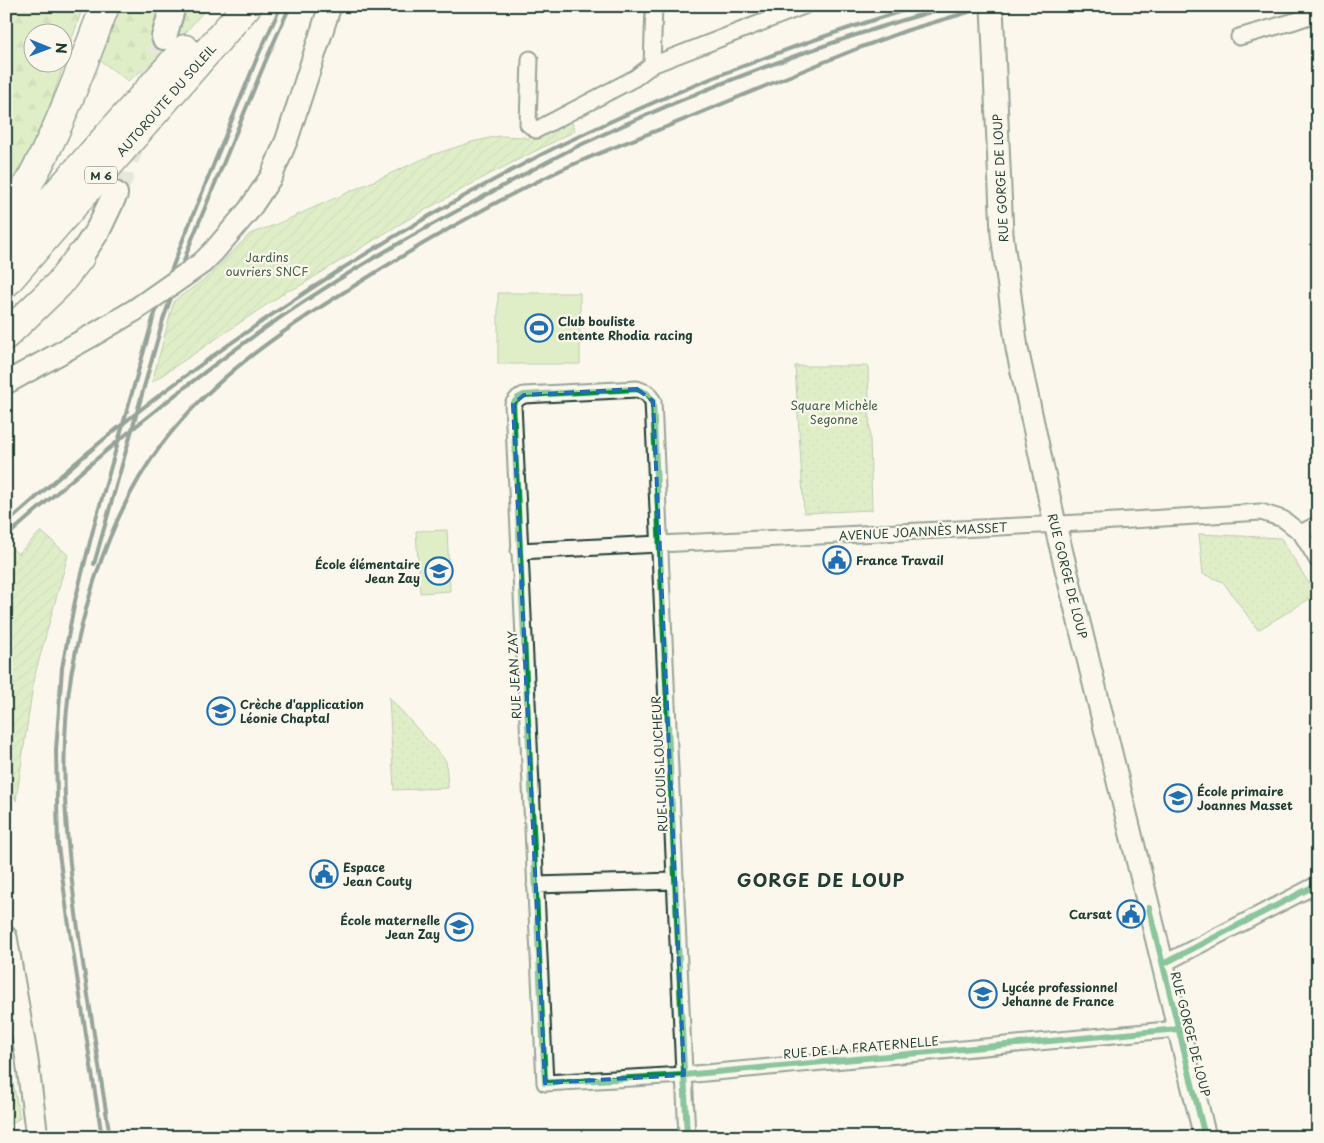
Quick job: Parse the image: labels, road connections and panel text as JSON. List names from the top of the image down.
{
  "streets": {
    "highway": ["AUTOROUTE DU SOLEIL", "M 6"],
    "street": [
      "RUE GORGE DE LOUP",
      "AVENUE JOANNÈS MASSET",
      "RUE JEAN ZAY",
      "RUE LOUIS LOUCHEUR",
      "RUE DE LA FRATERNELLE"
    ]
  },
  "crossings": [
    ["RUE GORGE DE LOUP", "AVENUE JOANNÈS MASSET"],
    ["RUE GORGE DE LOUP", "RUE DE LA FRATERNELLE"],
    ["AVENUE JOANNÈS MASSET", "RUE JEAN ZAY"],
    ["AVENUE JOANNÈS MASSET", "RUE LOUIS LOUCHEUR"],
    ["RUE JEAN ZAY", "RUE LOUIS LOUCHEUR"],
    ["RUE JEAN ZAY", "RUE DE LA FRATERNELLE"],
    ["RUE LOUIS LOUCHEUR", "RUE DE LA FRATERNELLE"]
  ],
  "districts": ["GORGE DE LOUP"],
  "parks": ["Jardins ouvriers SNCF", "Square Michèle Segonne"],
  "places": {
    "sports": ["Club bouliste entente Rhodia racing"],
    "public building": ["France Travail", "Espace Jean Couty", "Carsat"],
    "school or university": [
      "École élémentaire Jean Zay",
      "Crèche d'application Léonie Chaptal",
      "École primaire Joannes Masset",
      "École maternelle Jean Zay",
      "Lycée professionnel Jehanne de France"
    ]
  },
  "north": "right"
}
